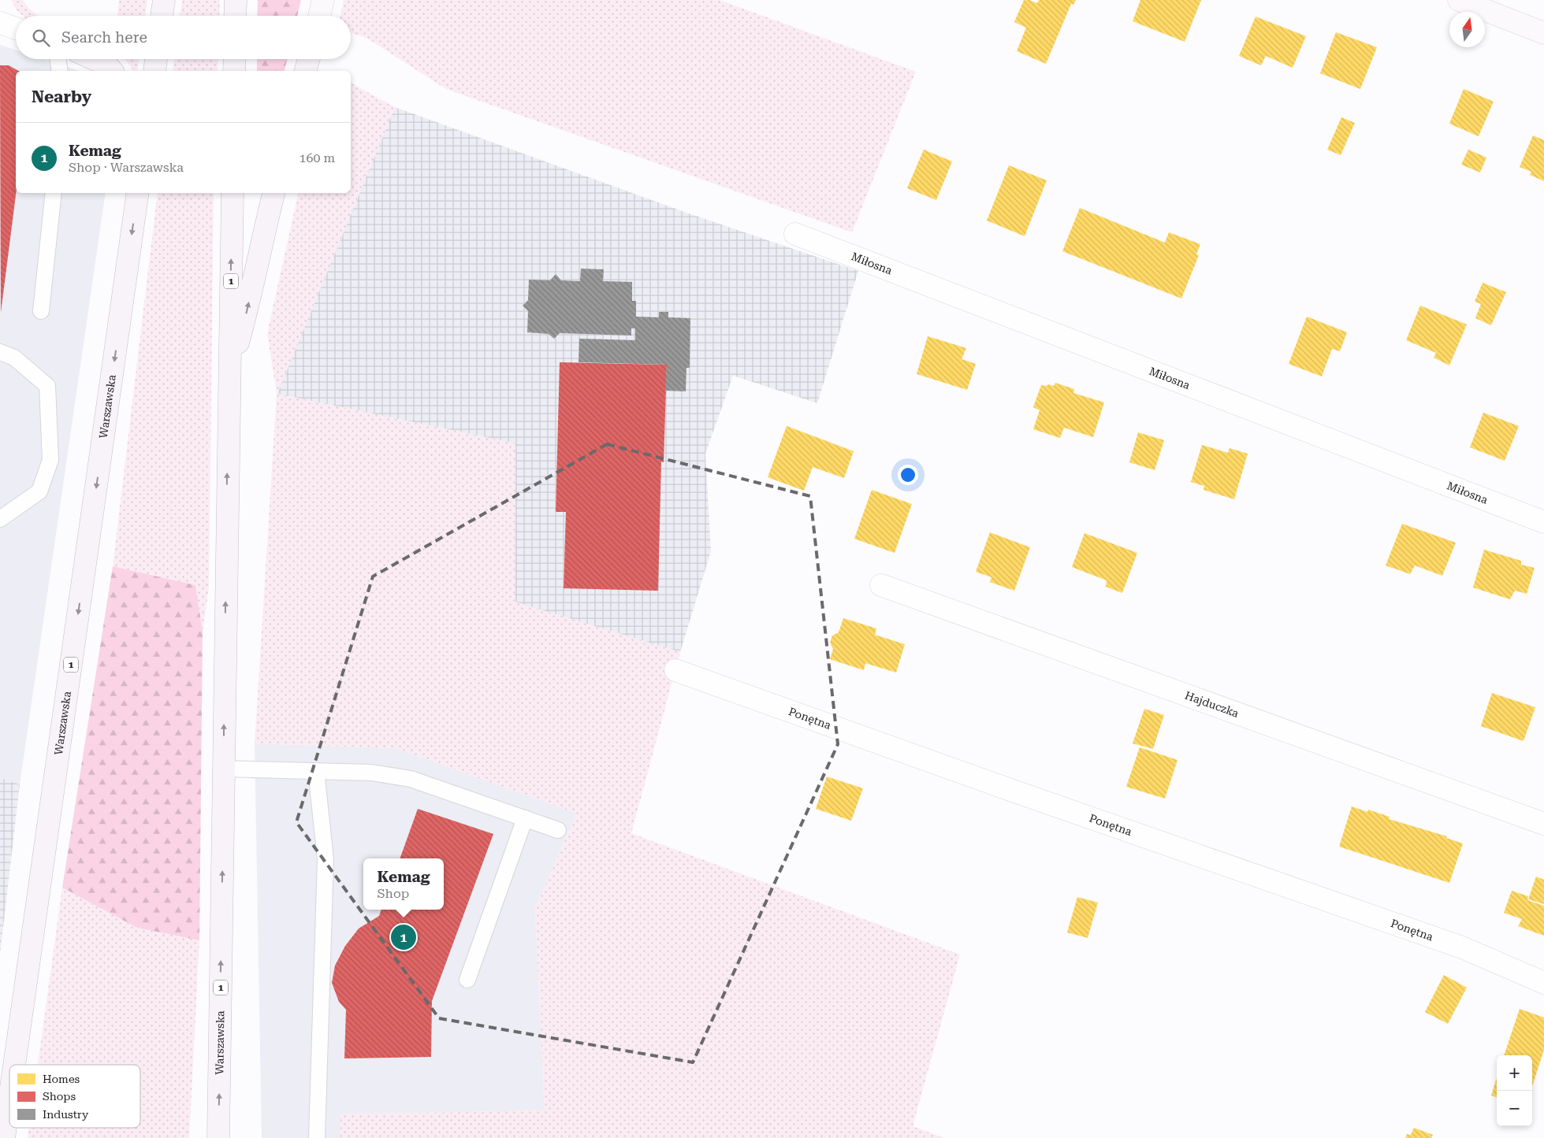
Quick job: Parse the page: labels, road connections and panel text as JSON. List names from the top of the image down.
{
  "streets": {
    "main road": ["1", "Warszawska"],
    "street": ["Miłosna", "Hajduczka", "Ponętna"]
  },
  "legend": ["Homes", "Shops", "Industry"],
  "north": "top",
  "page": {
    "search": "Search here",
    "heading": "Nearby",
    "list": [
      {
        "mark": "1",
        "name": "Kemag",
        "note": "Shop · Warszawska",
        "value": "160 m"
      }
    ],
    "popup": ["Kemag", "Shop"],
    "pins": "1",
    "map_buttons": ["+", "−"]
  }
}
